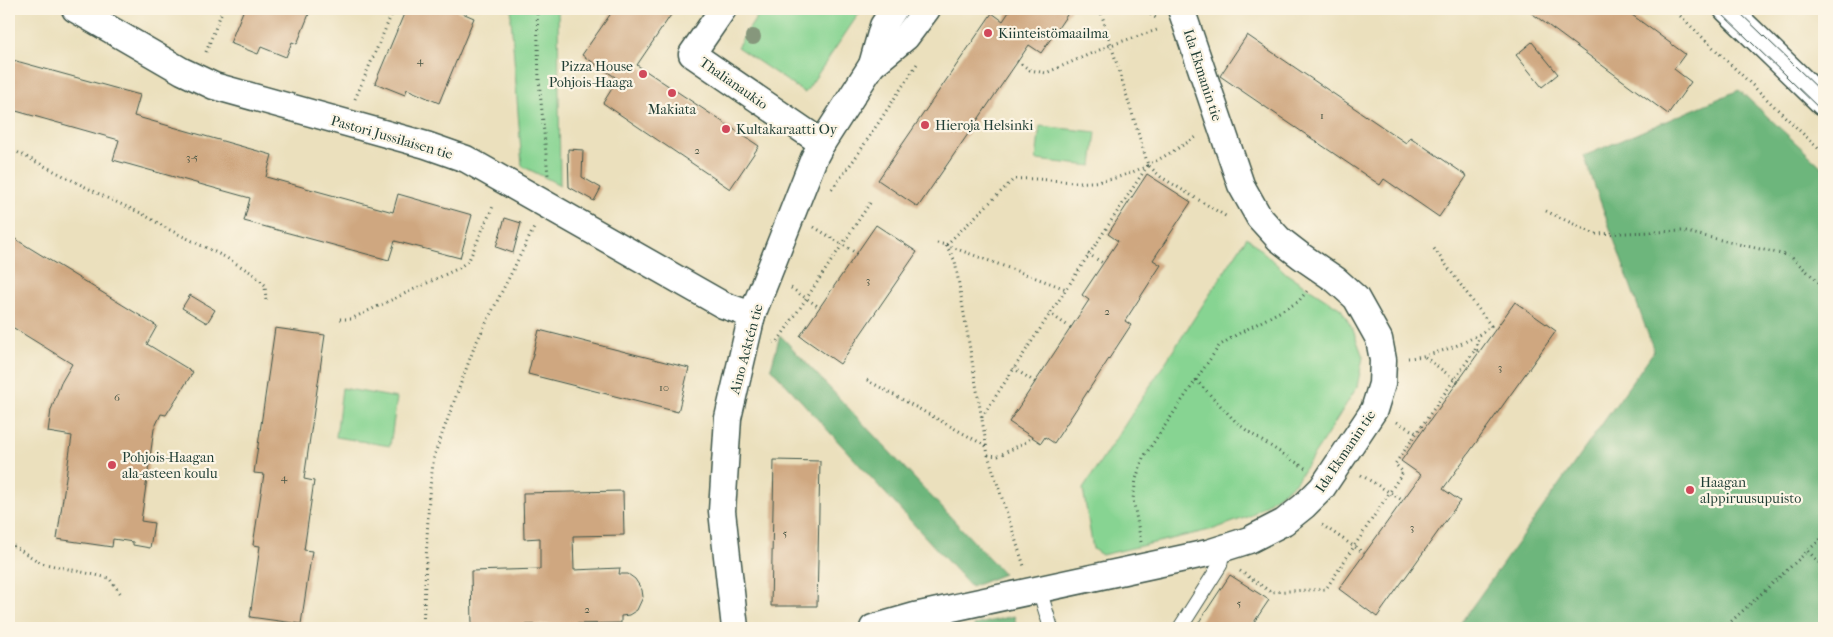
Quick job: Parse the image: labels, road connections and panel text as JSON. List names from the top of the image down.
{
  "streets": {
    "street": [
      "Ida Ekmanin tie",
      "Thalianaukio",
      "Pastori Jussilaisen tie",
      "Aino Acktén tie"
    ]
  },
  "crossings": [
    ["Thalianaukio", "Aino Acktén tie"],
    ["Pastori Jussilaisen tie", "Aino Acktén tie"]
  ],
  "places": [
    "Kiinteistömaailma",
    "Pizza House Pohjois-Haaga",
    "Makiata",
    "Hieroja Helsinki",
    "Kultakaraatti Oy",
    "Pohjois-Haagan ala-asteen koulu",
    "Haagan alppiruusupuisto"
  ],
  "house_numbers": [
    "4",
    "1",
    "2",
    "3-5",
    "3",
    "2",
    "3",
    "10",
    "6",
    "4",
    "3",
    "5",
    "5",
    "2"
  ]
}
